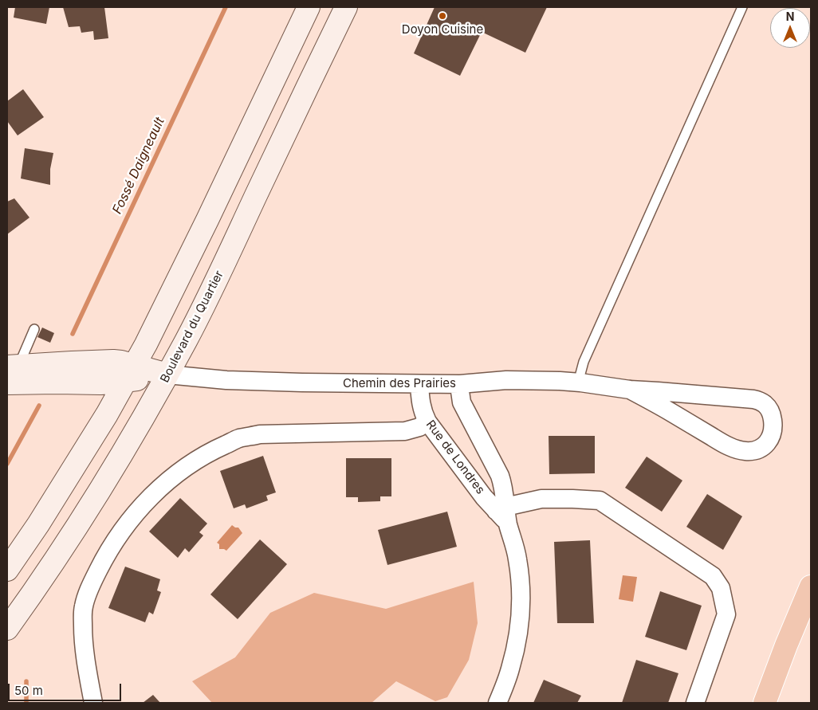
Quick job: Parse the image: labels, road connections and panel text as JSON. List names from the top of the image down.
{
  "streets": {
    "main road": ["Boulevard du Quartier", "Chemin des Prairies"],
    "street": ["Rue de Londres"]
  },
  "crossings": [
    ["Boulevard du Quartier", "Chemin des Prairies"],
    ["Chemin des Prairies", "Rue de Londres"]
  ],
  "water": ["Fossé Daigneault"],
  "places": ["Doyon Cuisine"],
  "scale_bar": "50 m",
  "north": "top"
}
